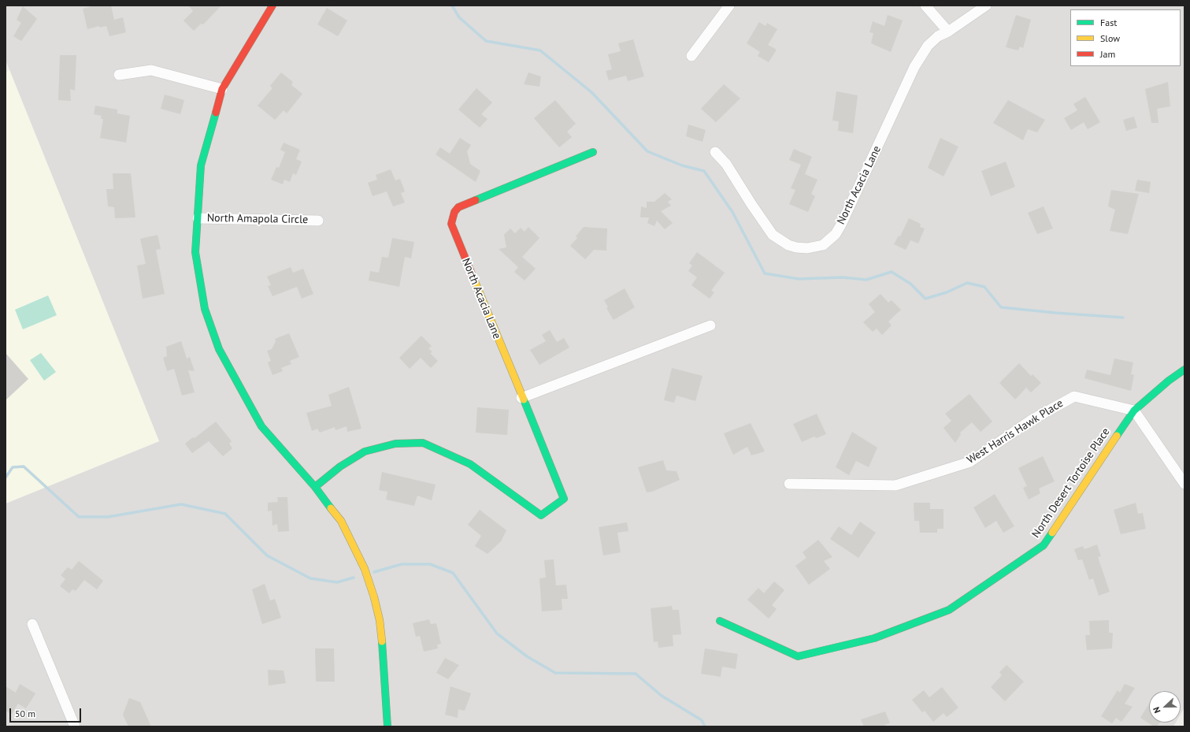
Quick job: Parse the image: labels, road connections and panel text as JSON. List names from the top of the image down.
{
  "streets": {
    "street": [
      "North Acacia Lane",
      "North Amapola Circle",
      "West Harris Hawk Place",
      "North Desert Tortoise Place"
    ]
  },
  "crossings": [
    ["West Harris Hawk Place", "North Desert Tortoise Place"]
  ],
  "legend": ["Fast", "Slow", "Jam"],
  "scale_bar": "50 m",
  "north": "left"
}
